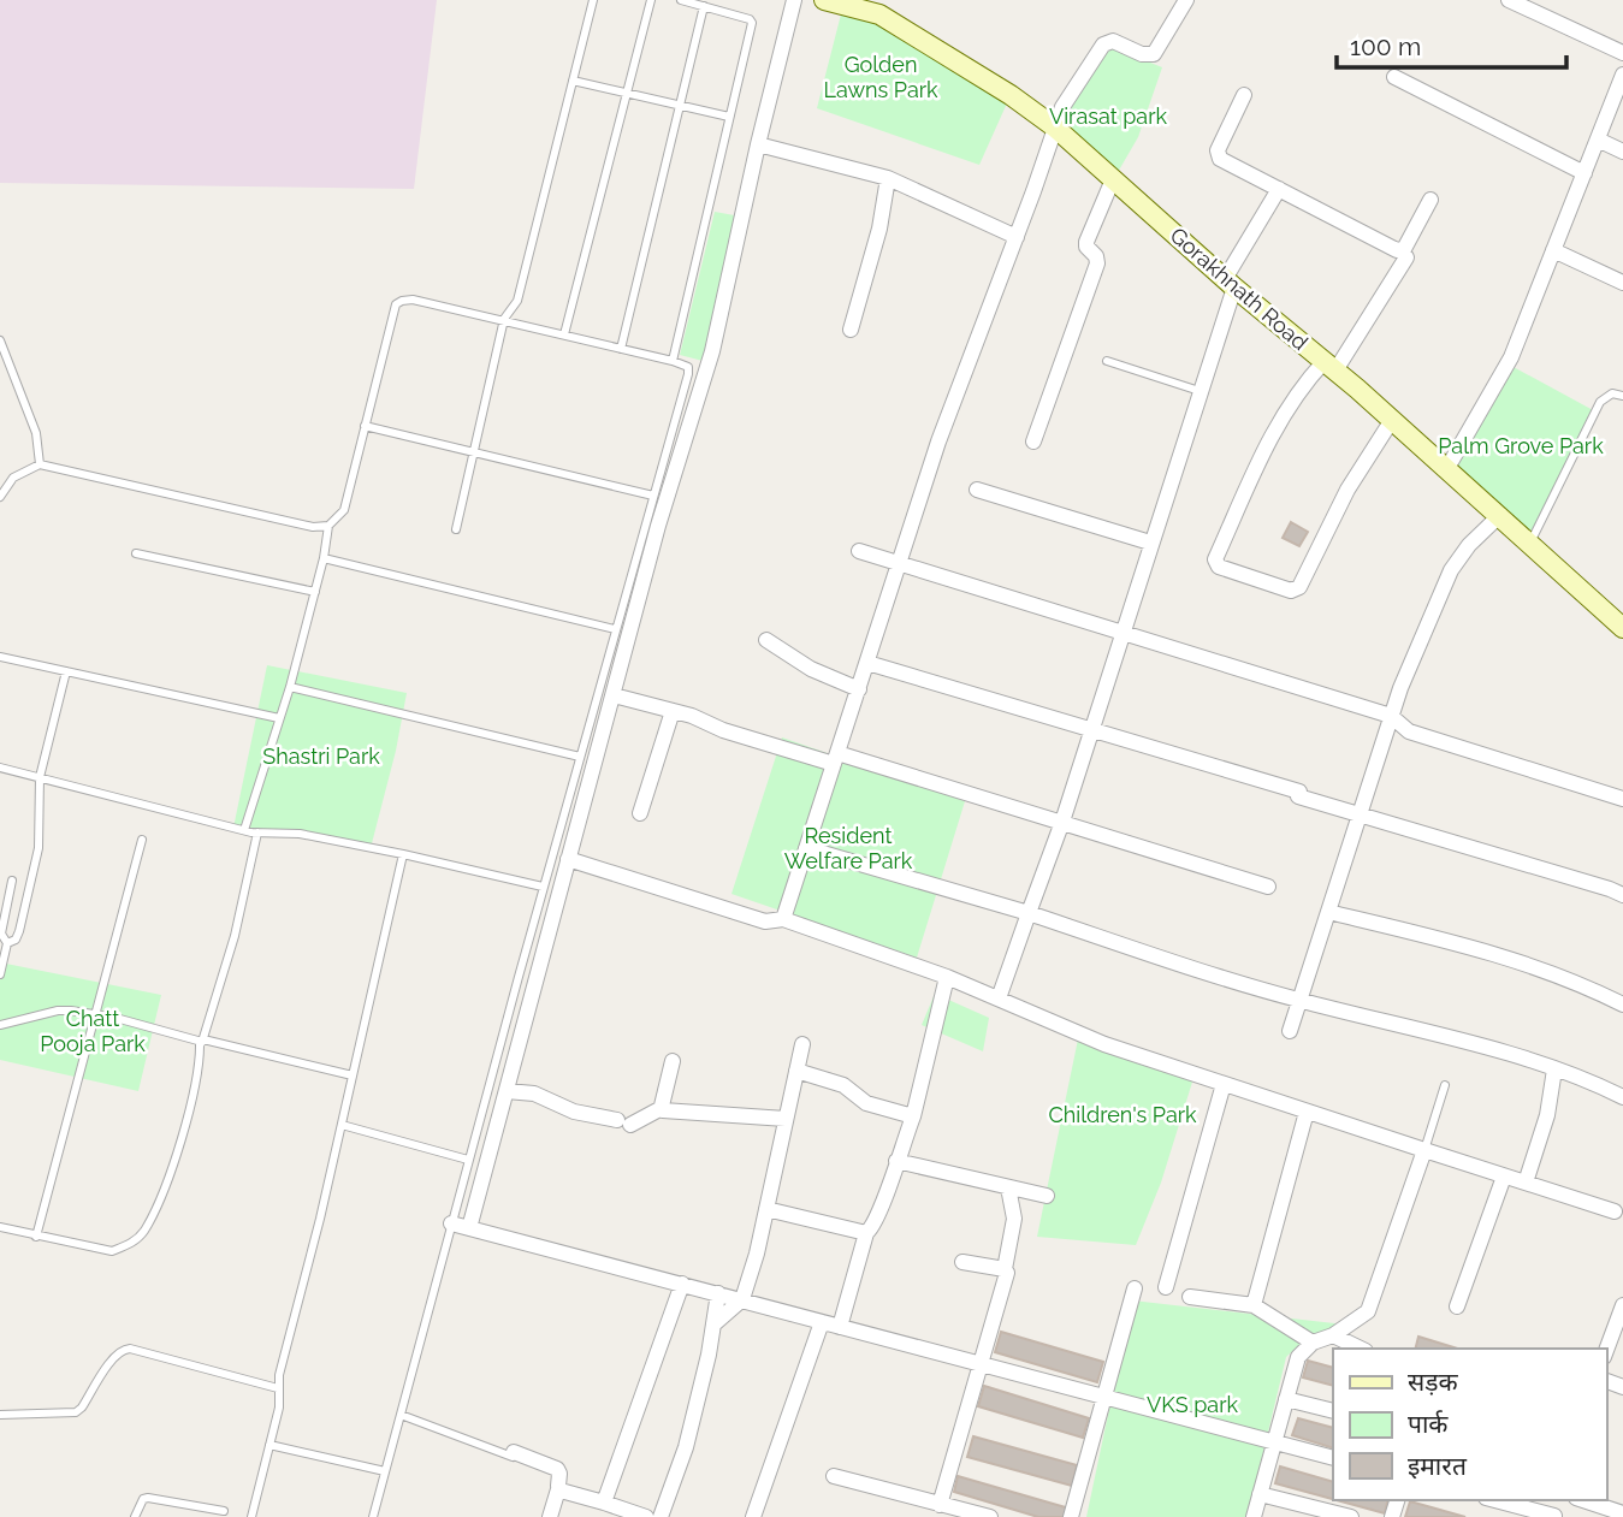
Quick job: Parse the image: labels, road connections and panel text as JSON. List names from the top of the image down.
{
  "streets": {
    "main road": ["Gorakhnath Road"]
  },
  "parks": [
    "Golden Lawns Park",
    "Virasat park",
    "Palm Grove Park",
    "Shastri Park",
    "Resident Welfare Park",
    "Chatt Pooja Park",
    "Children's Park",
    "VKS park"
  ],
  "legend": ["सड़क", "पार्क", "इमारत"],
  "scale_bar": "100 m"
}
